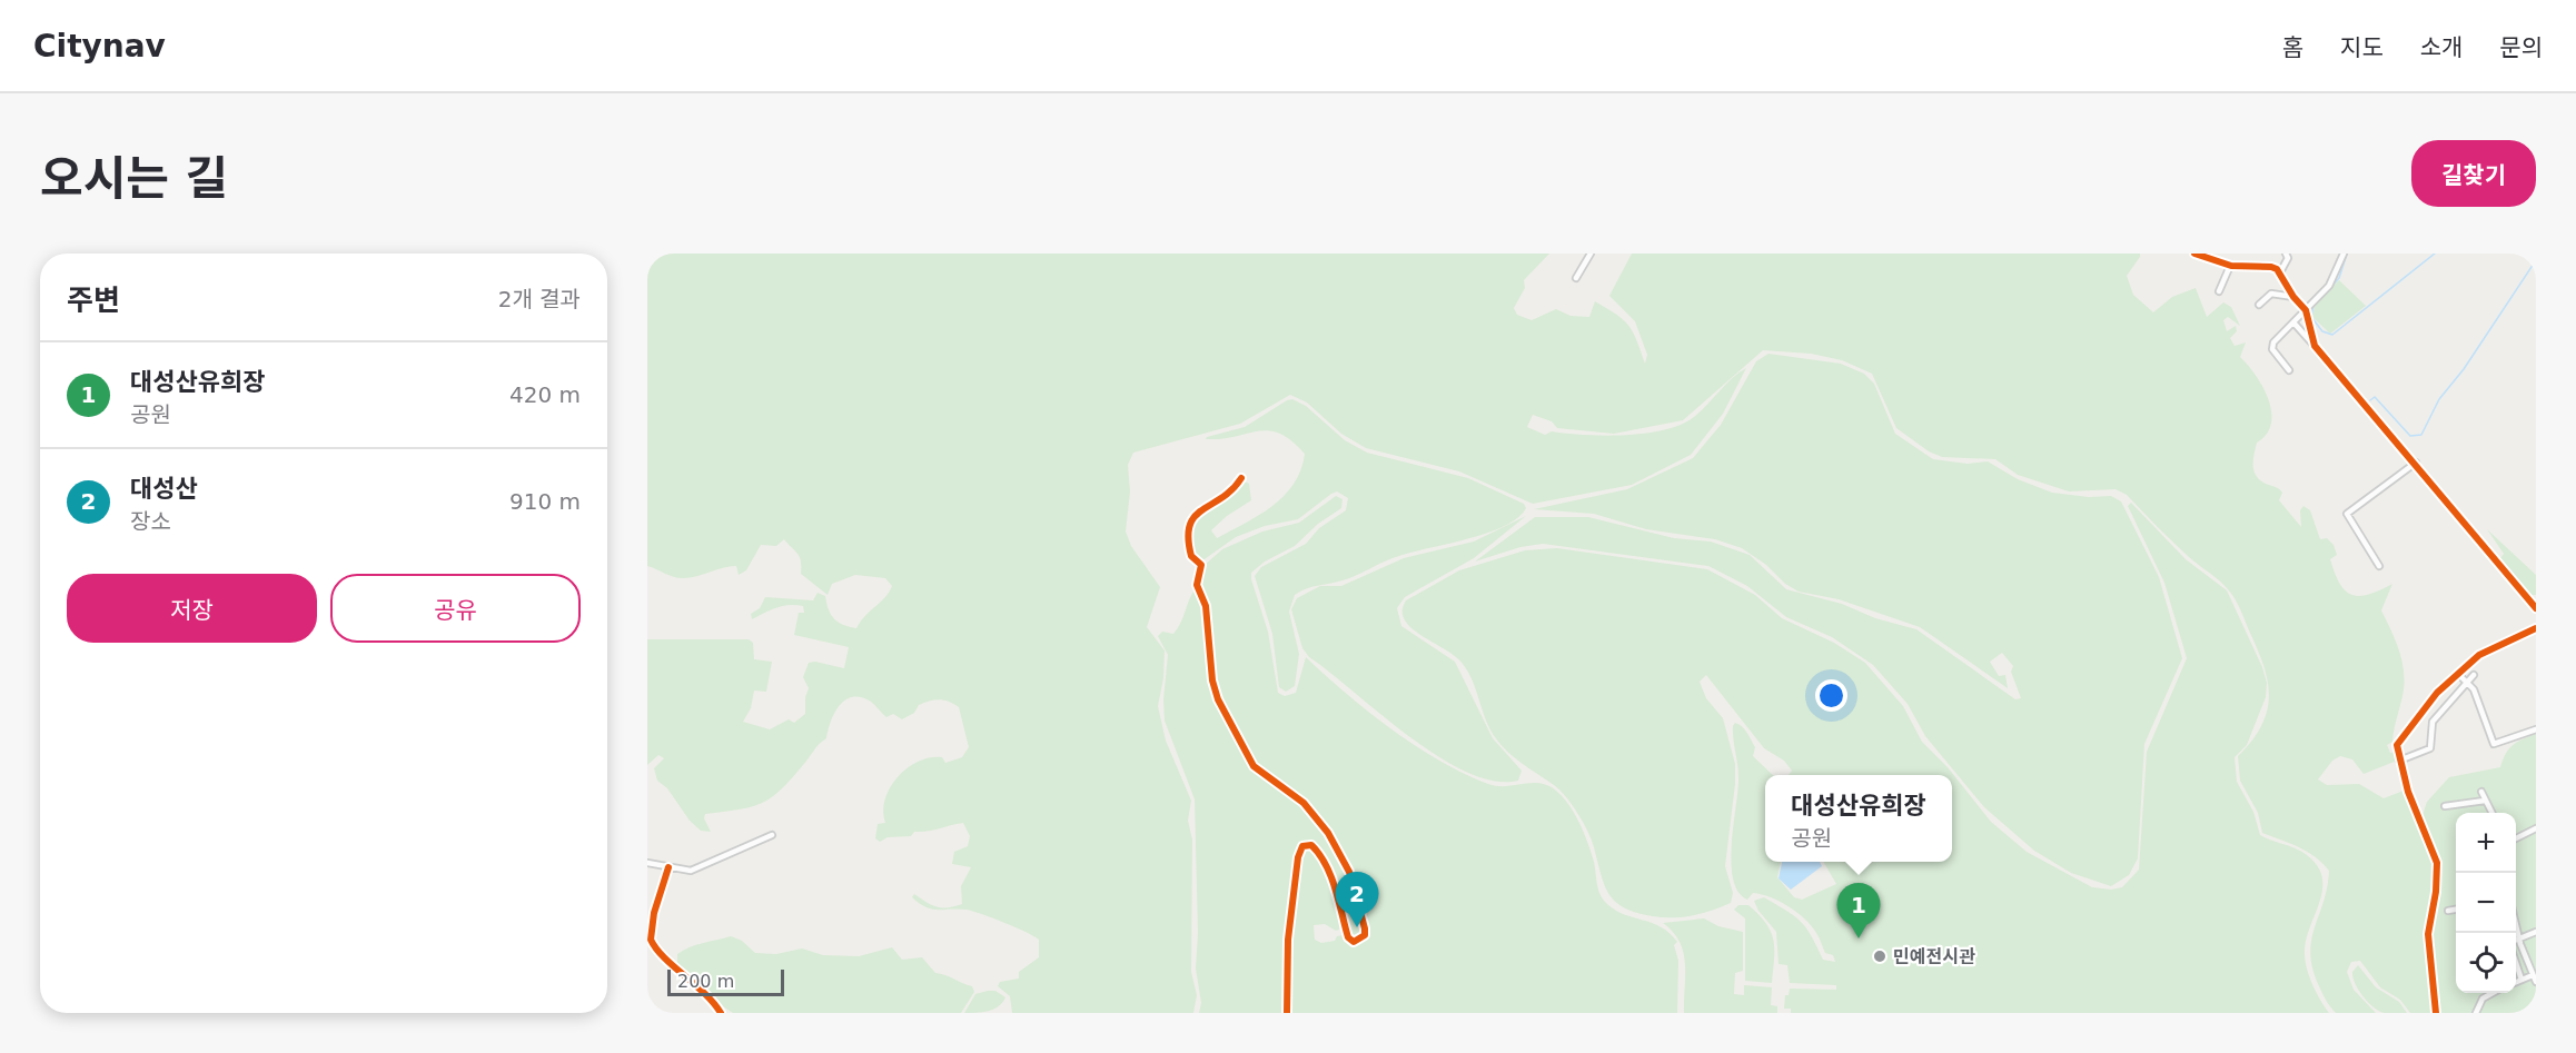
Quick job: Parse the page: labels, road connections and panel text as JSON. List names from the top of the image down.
{
  "places": ["민예전시관"],
  "scale_bar": "200 m",
  "page": {
    "header": "Citynav",
    "nav": [
      "홈",
      "지도",
      "소개",
      "문의"
    ],
    "title": "오시는 길",
    "buttons": [
      "길찾기",
      ["저장", "공유"]
    ],
    "heading": ["주변", "2개 결과"],
    "list": [
      {
        "mark": "1",
        "name": "대성산유희장",
        "note": "공원",
        "value": "420 m"
      },
      {
        "mark": "2",
        "name": "대성산",
        "note": "장소",
        "value": "910 m"
      }
    ],
    "popup": ["대성산유희장", "공원"],
    "map_buttons": ["+", "−"],
    "pins": ["2", "1"],
    "scale": "200 m"
  }
}
